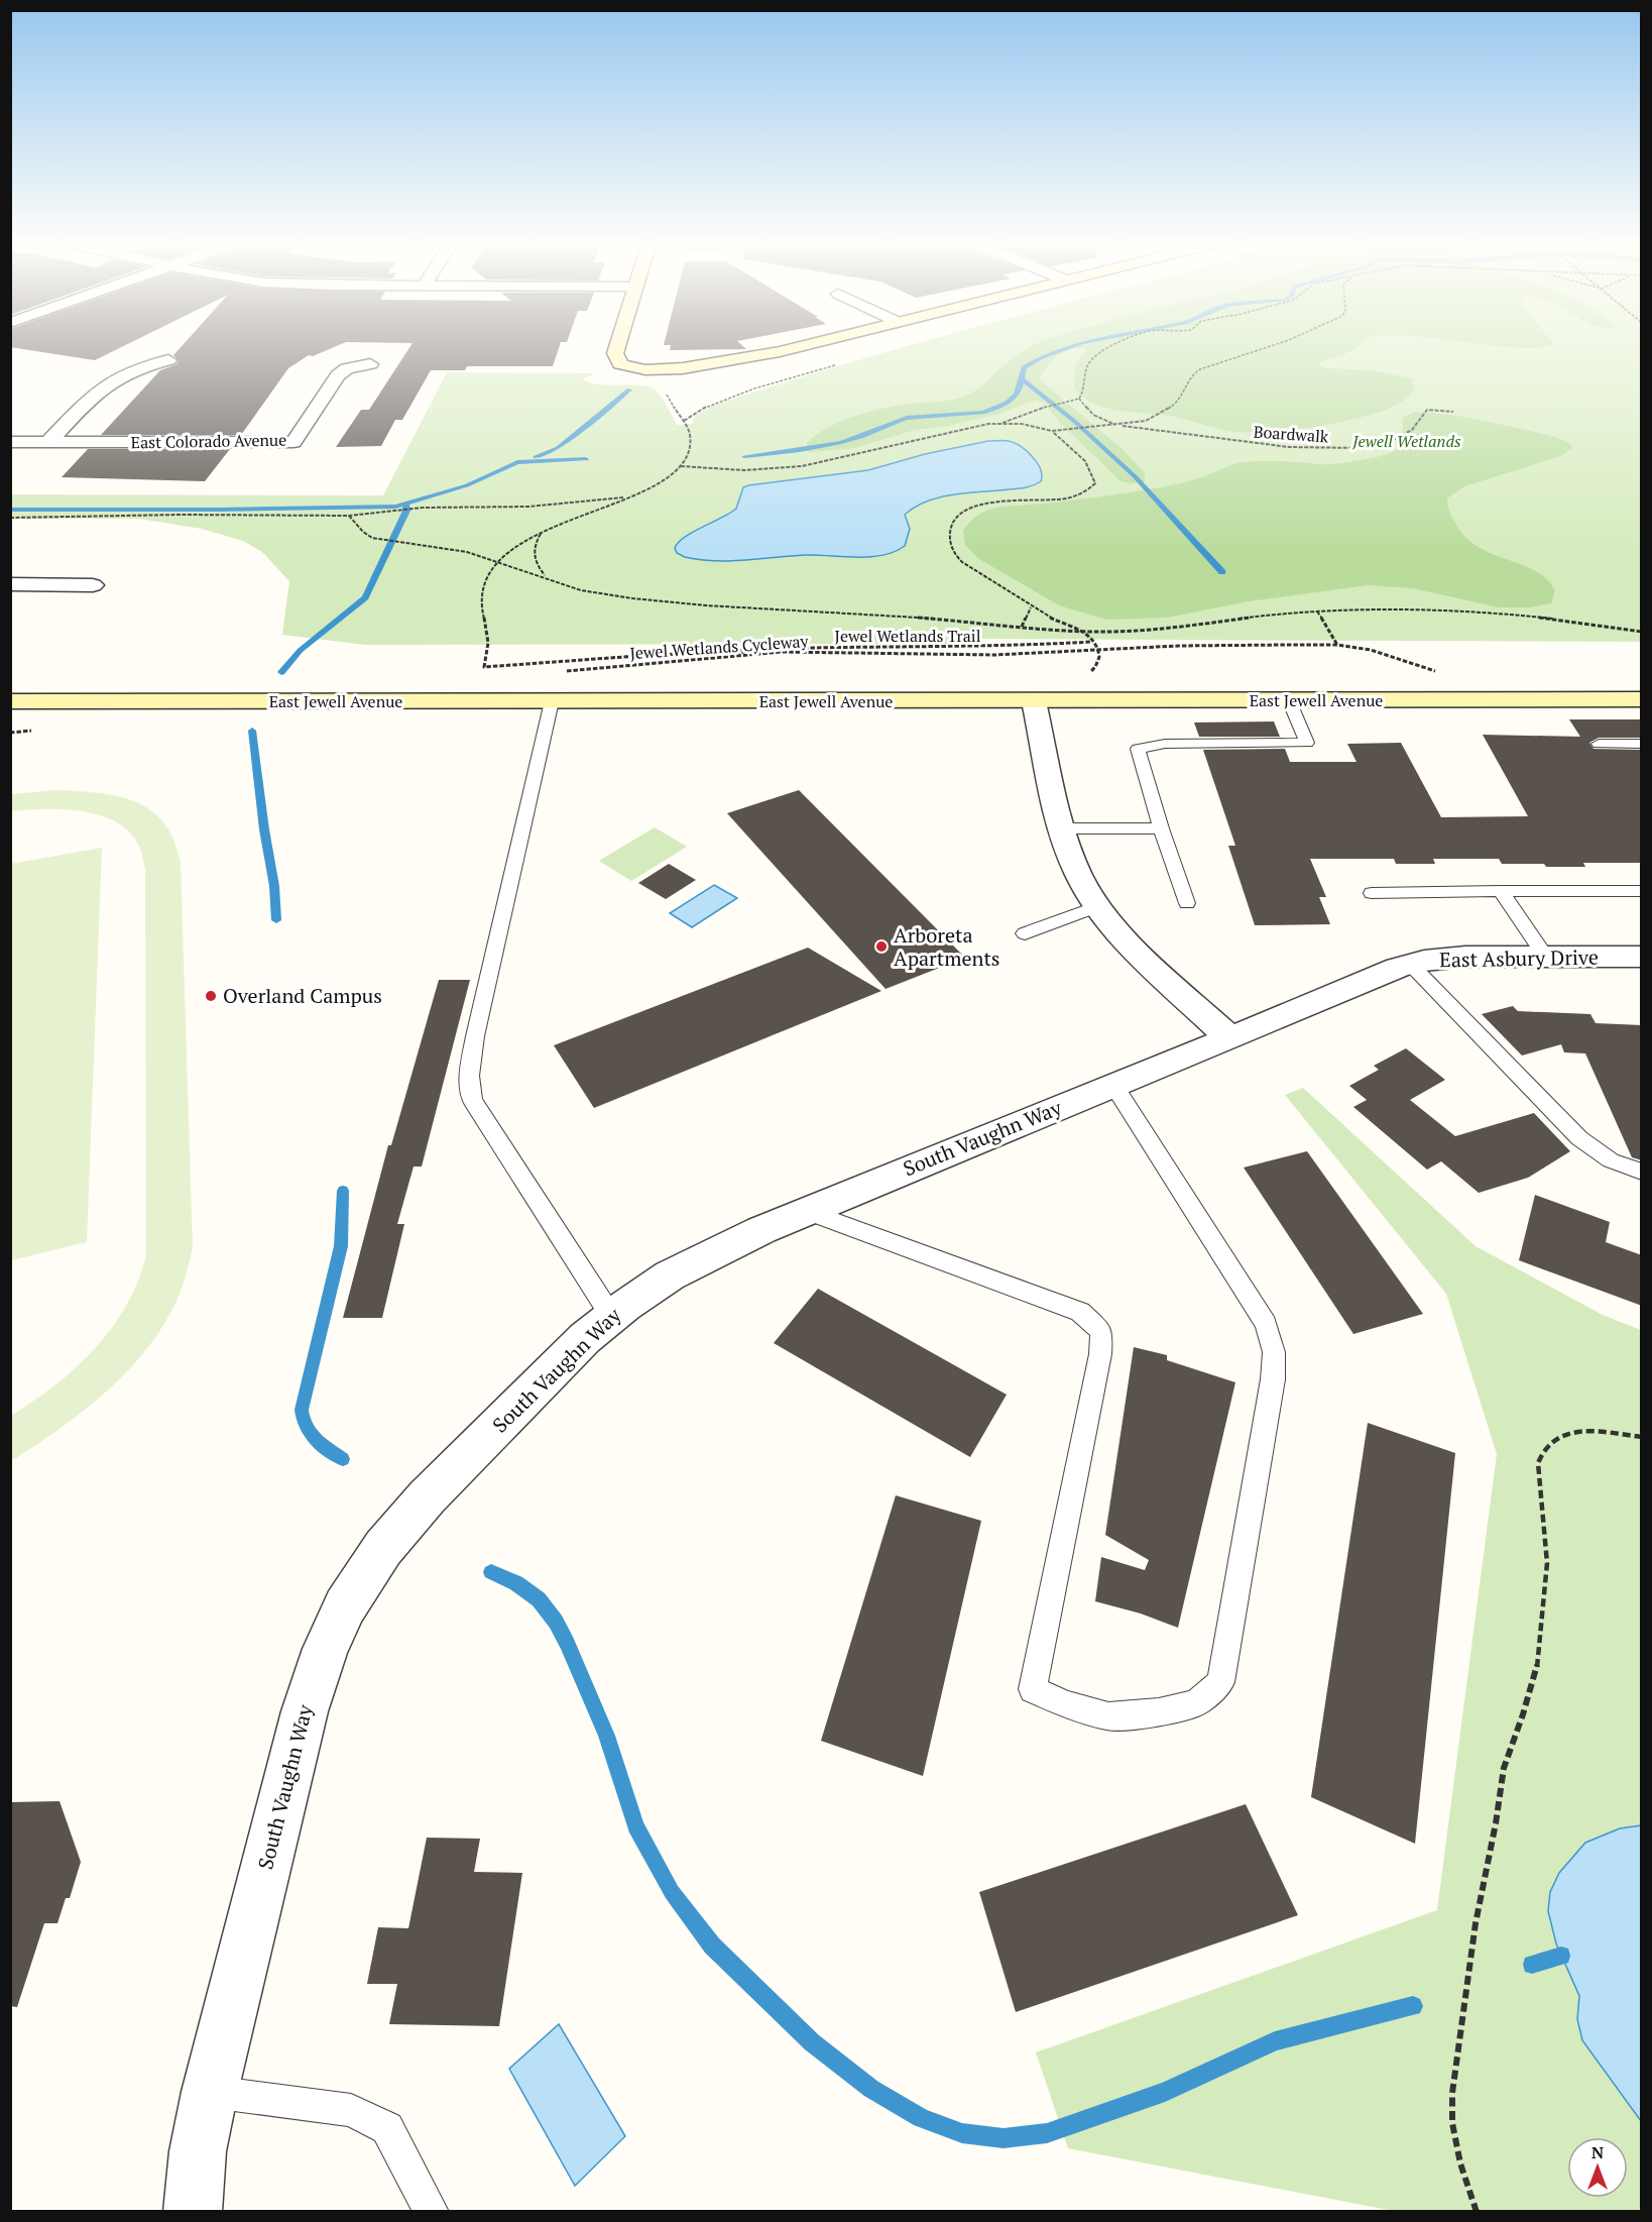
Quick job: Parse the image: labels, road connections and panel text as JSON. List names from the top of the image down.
{
  "streets": {
    "street": [
      "East Colorado Avenue",
      "East Jewell Avenue",
      "East Asbury Drive",
      "South Vaughn Way"
    ],
    "path": ["Boardwalk", "Jewel Wetlands Trail", "Jewel Wetlands Cycleway"]
  },
  "crossings": [
    ["East Asbury Drive", "South Vaughn Way"]
  ],
  "parks": ["Jewell Wetlands"],
  "places": ["Arboreta Apartments", "Overland Campus"],
  "north": "top"
}
